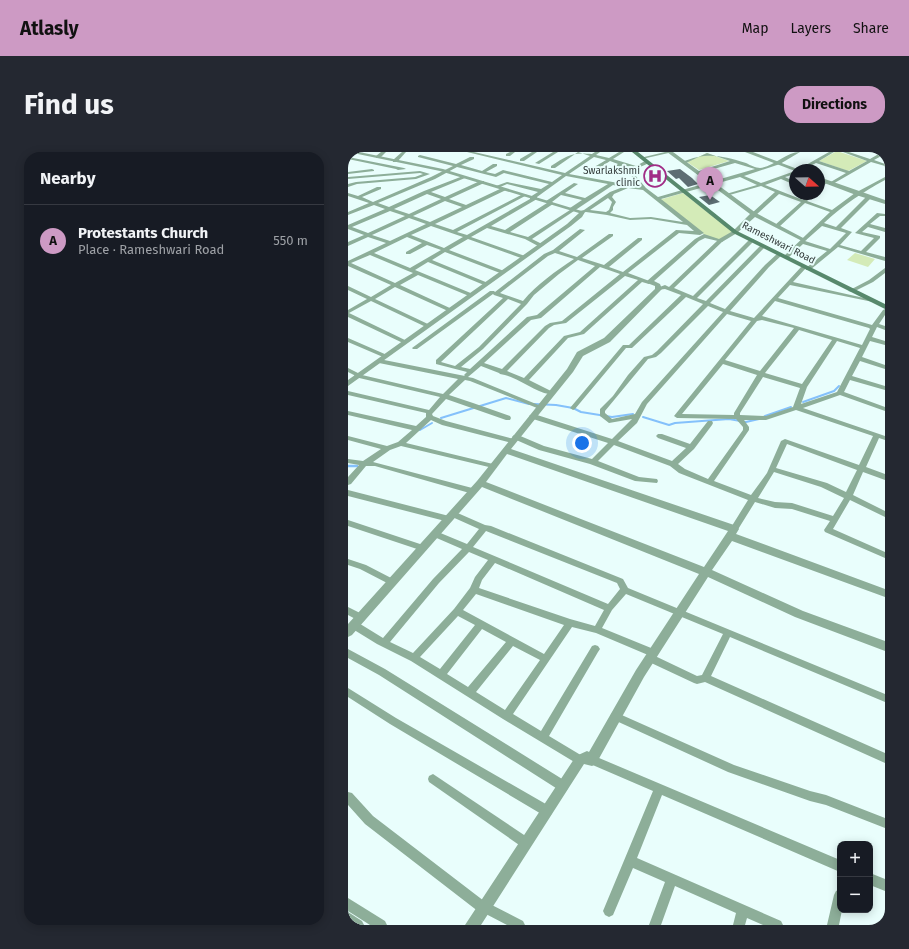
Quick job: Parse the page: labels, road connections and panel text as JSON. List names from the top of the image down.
{
  "streets": {
    "main road": ["Rameshwari Road"]
  },
  "places": {
    "hospital": ["Swarlakshmi clinic"]
  },
  "north": "right",
  "page": {
    "header": "Atlasly",
    "nav": ["Map", "Layers", "Share"],
    "buttons": "Directions",
    "title": "Find us",
    "heading": "Nearby",
    "pins": "A",
    "list": [
      {
        "mark": "A",
        "name": "Protestants Church",
        "note": "Place · Rameshwari Road",
        "value": "550 m"
      }
    ],
    "map_buttons": ["+", "−"]
  }
}
